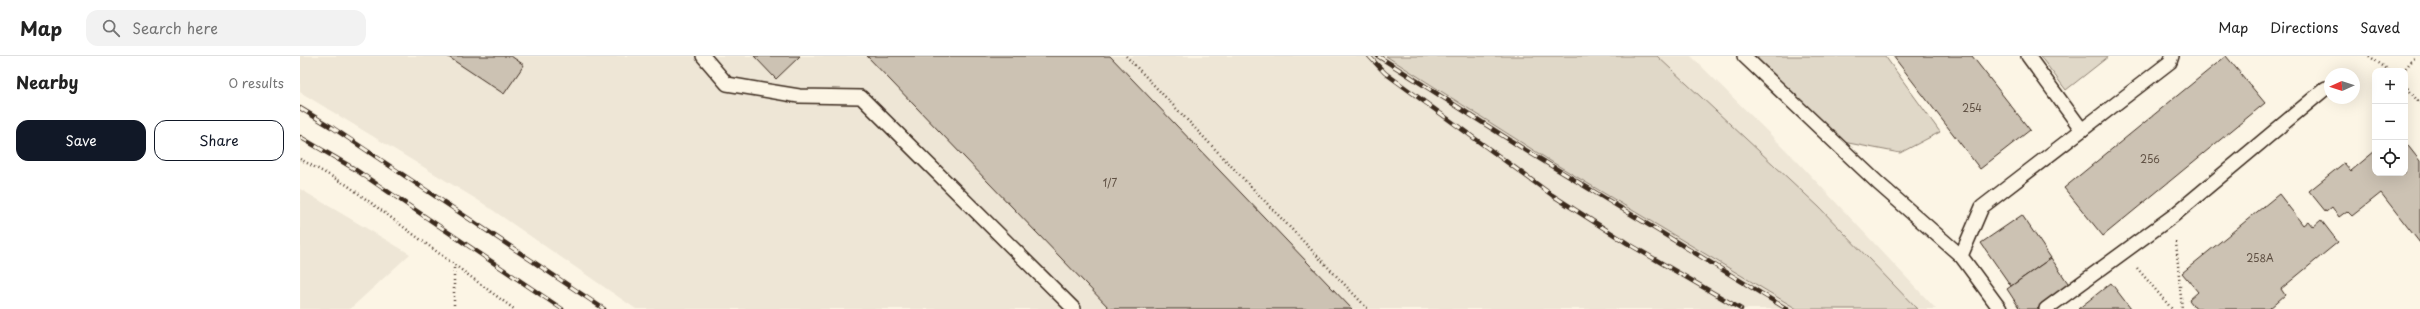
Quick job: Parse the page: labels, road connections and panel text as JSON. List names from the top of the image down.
{
  "house_numbers": [
    "254",
    "256",
    "1/7",
    "258А"
  ],
  "north": "left",
  "page": {
    "header": "Map",
    "search": "Search here",
    "nav": ["Map", "Directions", "Saved"],
    "heading": ["Nearby", "0 results"],
    "map_buttons": ["+", "−"],
    "buttons": ["Save", "Share"]
  }
}
